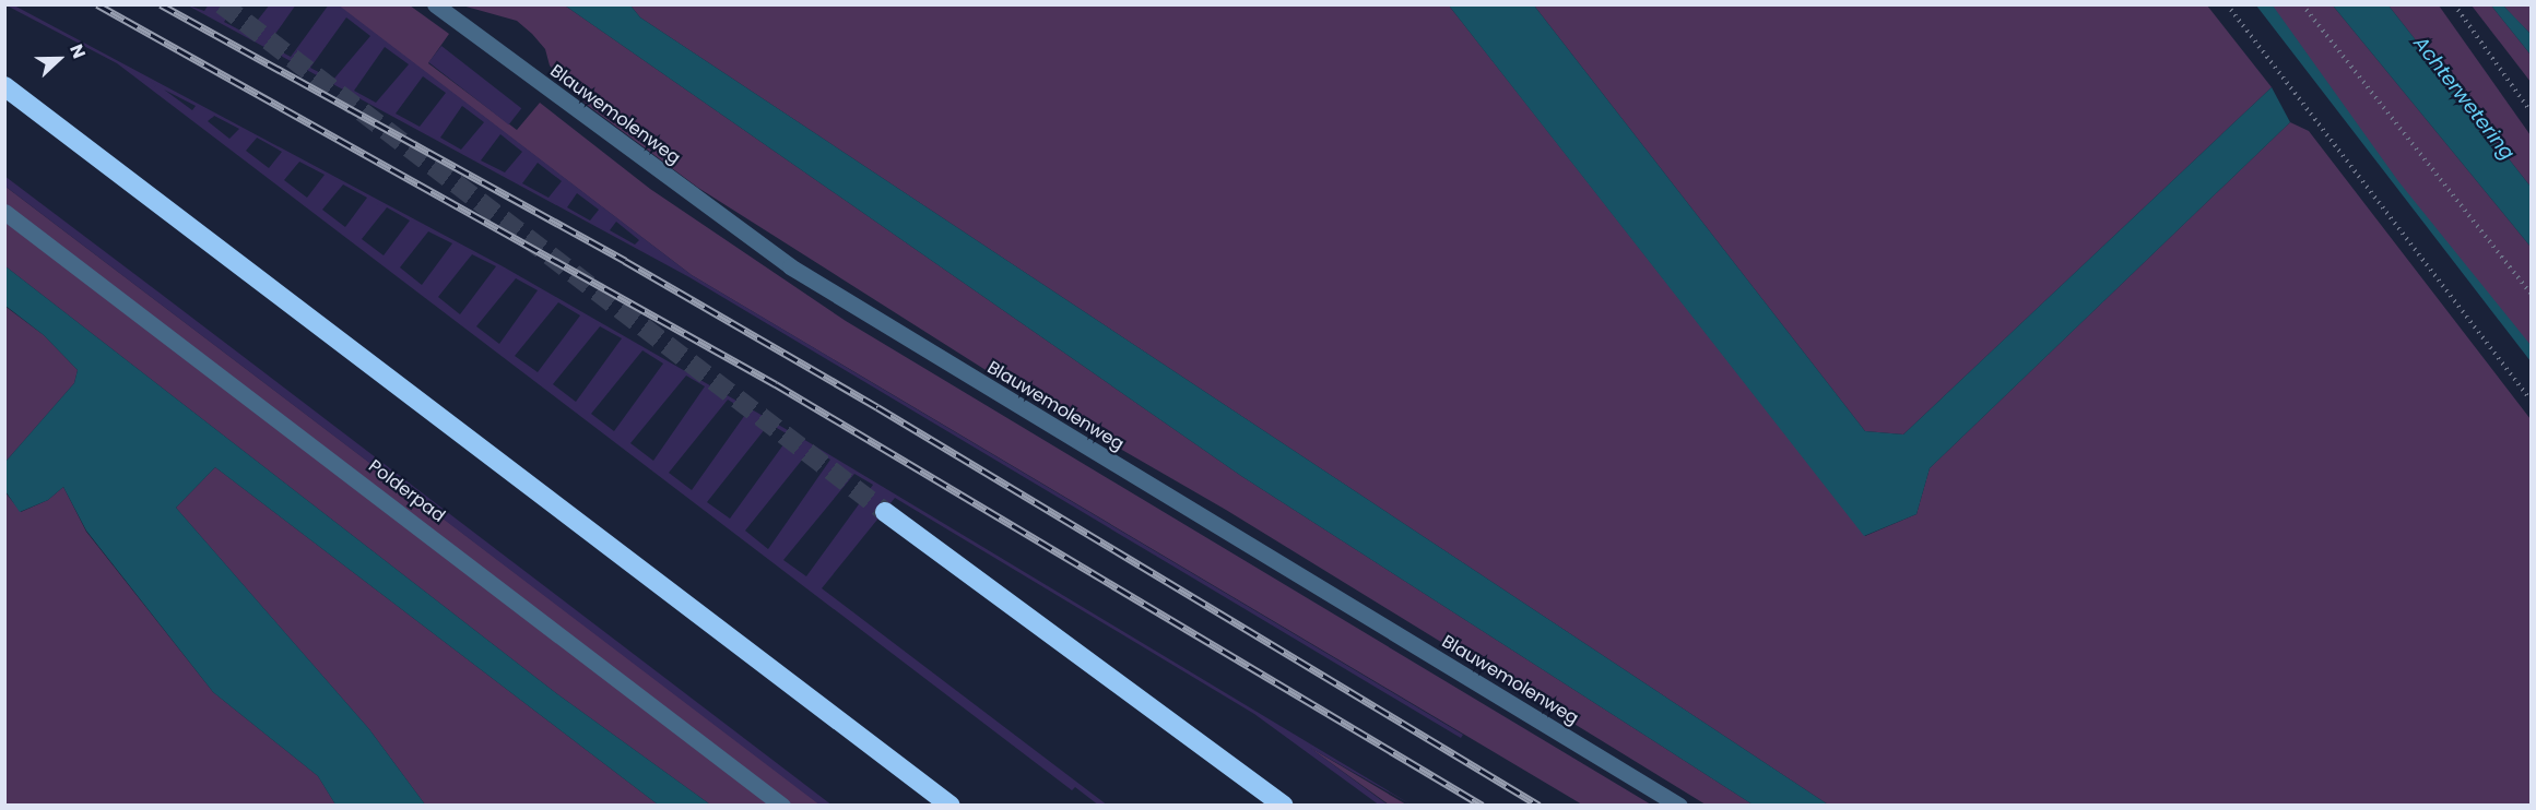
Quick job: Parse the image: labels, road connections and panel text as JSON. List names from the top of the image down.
{
  "streets": {
    "street": ["Blauwemolenweg", "Polderpad"]
  },
  "water": ["Achterwetering"],
  "north": "right"
}
